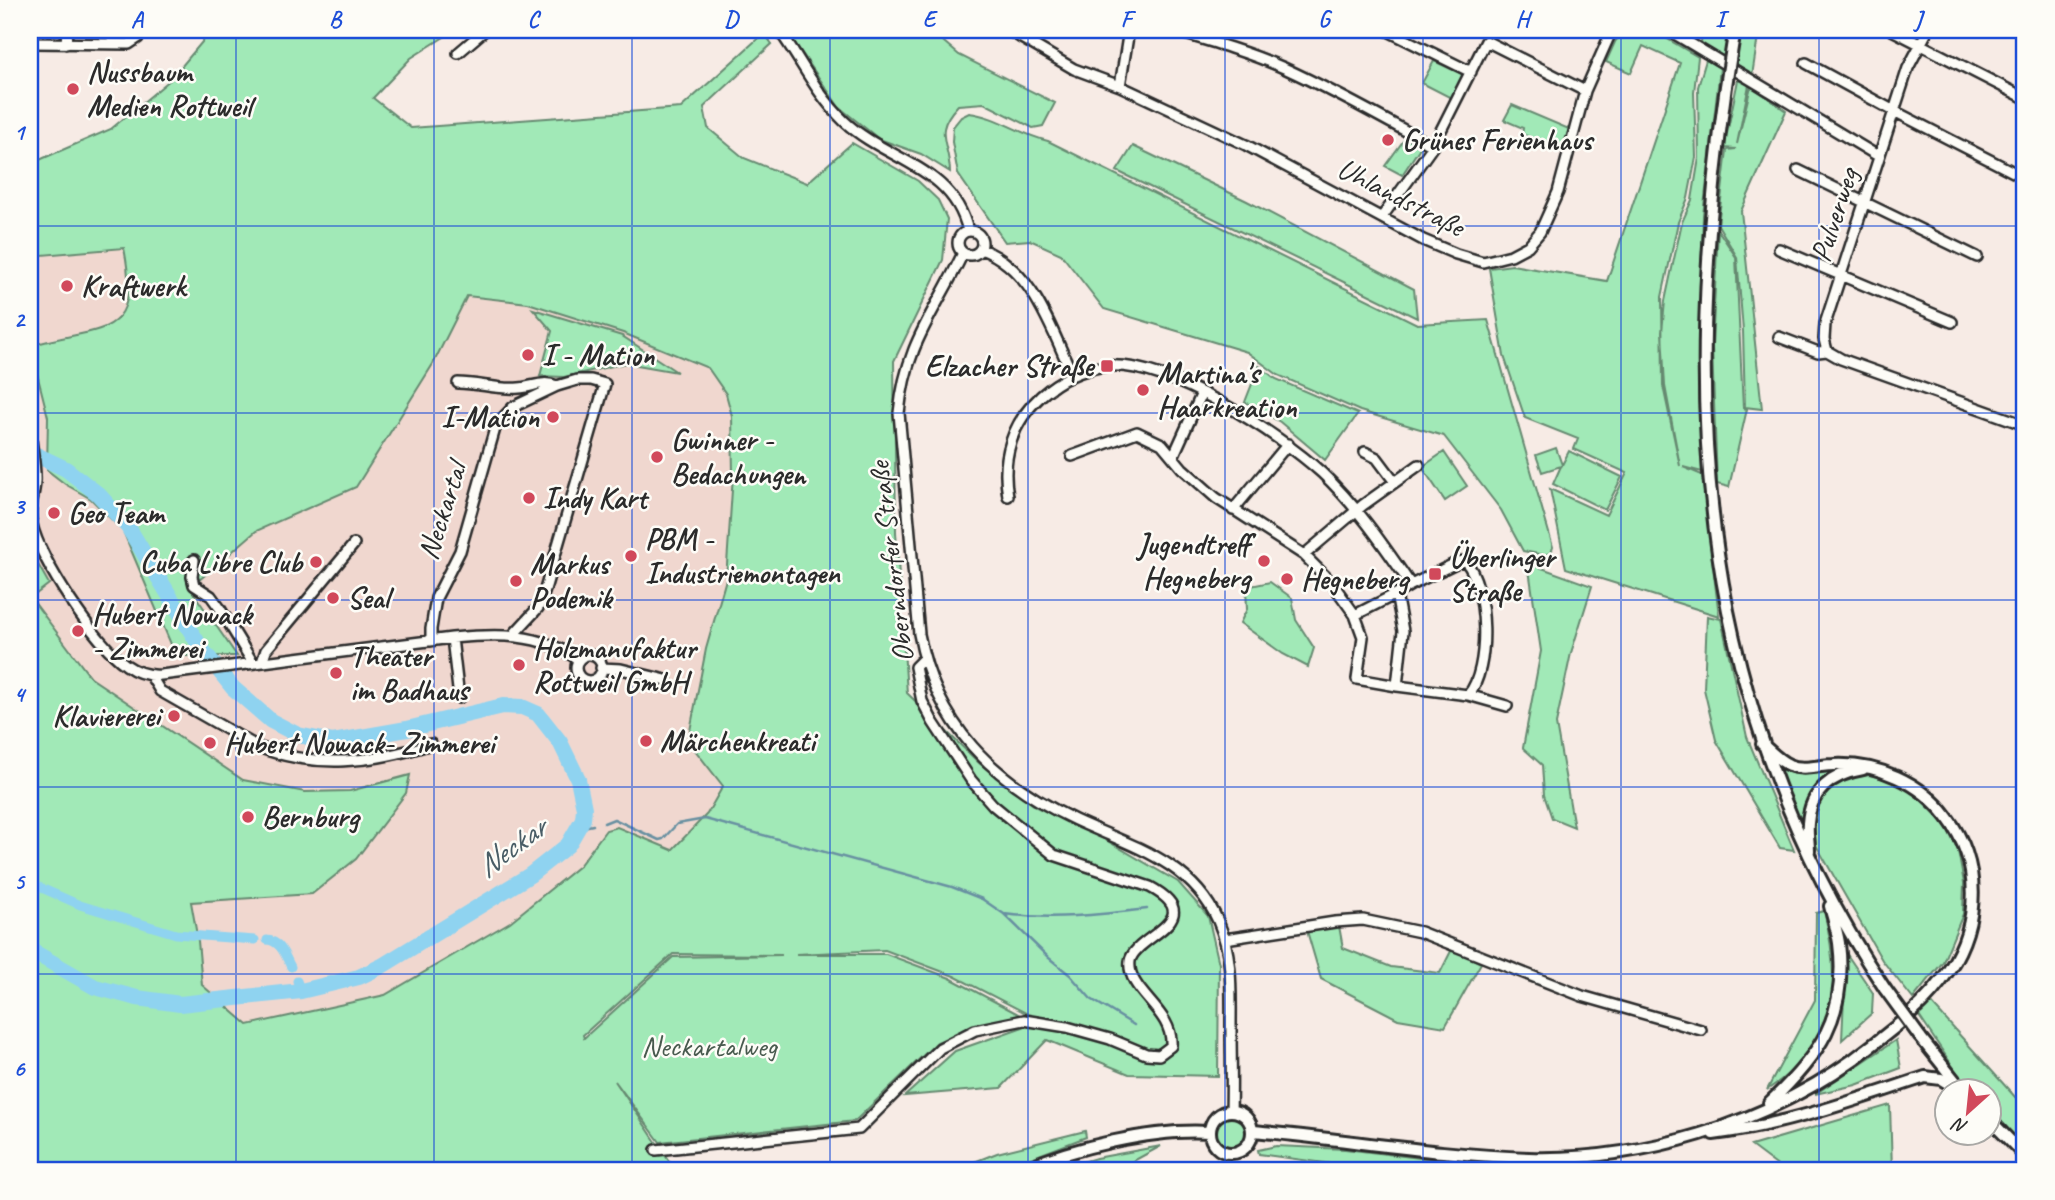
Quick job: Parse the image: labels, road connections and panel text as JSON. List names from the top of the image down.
{
  "streets": {
    "street": [
      "Uhlandstraße",
      "Pulverweg",
      "Neckartal",
      "Oberndorfer Straße"
    ]
  },
  "water": ["Neckar"],
  "parks": ["Neckartalweg"],
  "places": {
    "other": [
      "Nussbaum Medien Rottweil",
      "Grünes Ferienhaus",
      "Kraftwerk",
      "I - Mation",
      "Martina's Haarkreation",
      "I-Mation",
      "Gwinner - Bedachungen",
      "Indy Kart",
      "Geo Team",
      "PBM - Industriemontagen",
      "Jugendtreff Hegneberg",
      "Cuba Libre Club",
      "Hegneberg",
      "Markus Podemik",
      "Seal",
      "Hubert Nowack - Zimmerei",
      "Holzmanufaktur Rottweil GmbH",
      "Theater im Badhaus",
      "Klaviererei",
      "Märchenkreati",
      "Hubert Nowack- Zimmerei",
      "Bernburg"
    ],
    "transit": ["Elzacher Straße", "Überlinger Straße"]
  },
  "north": "bottom left",
  "grid": {
    "columns": [
      "A",
      "B",
      "C",
      "D",
      "E",
      "F",
      "G",
      "H",
      "I",
      "J"
    ],
    "rows": [
      "1",
      "2",
      "3",
      "4",
      "5",
      "6"
    ]
  }
}
